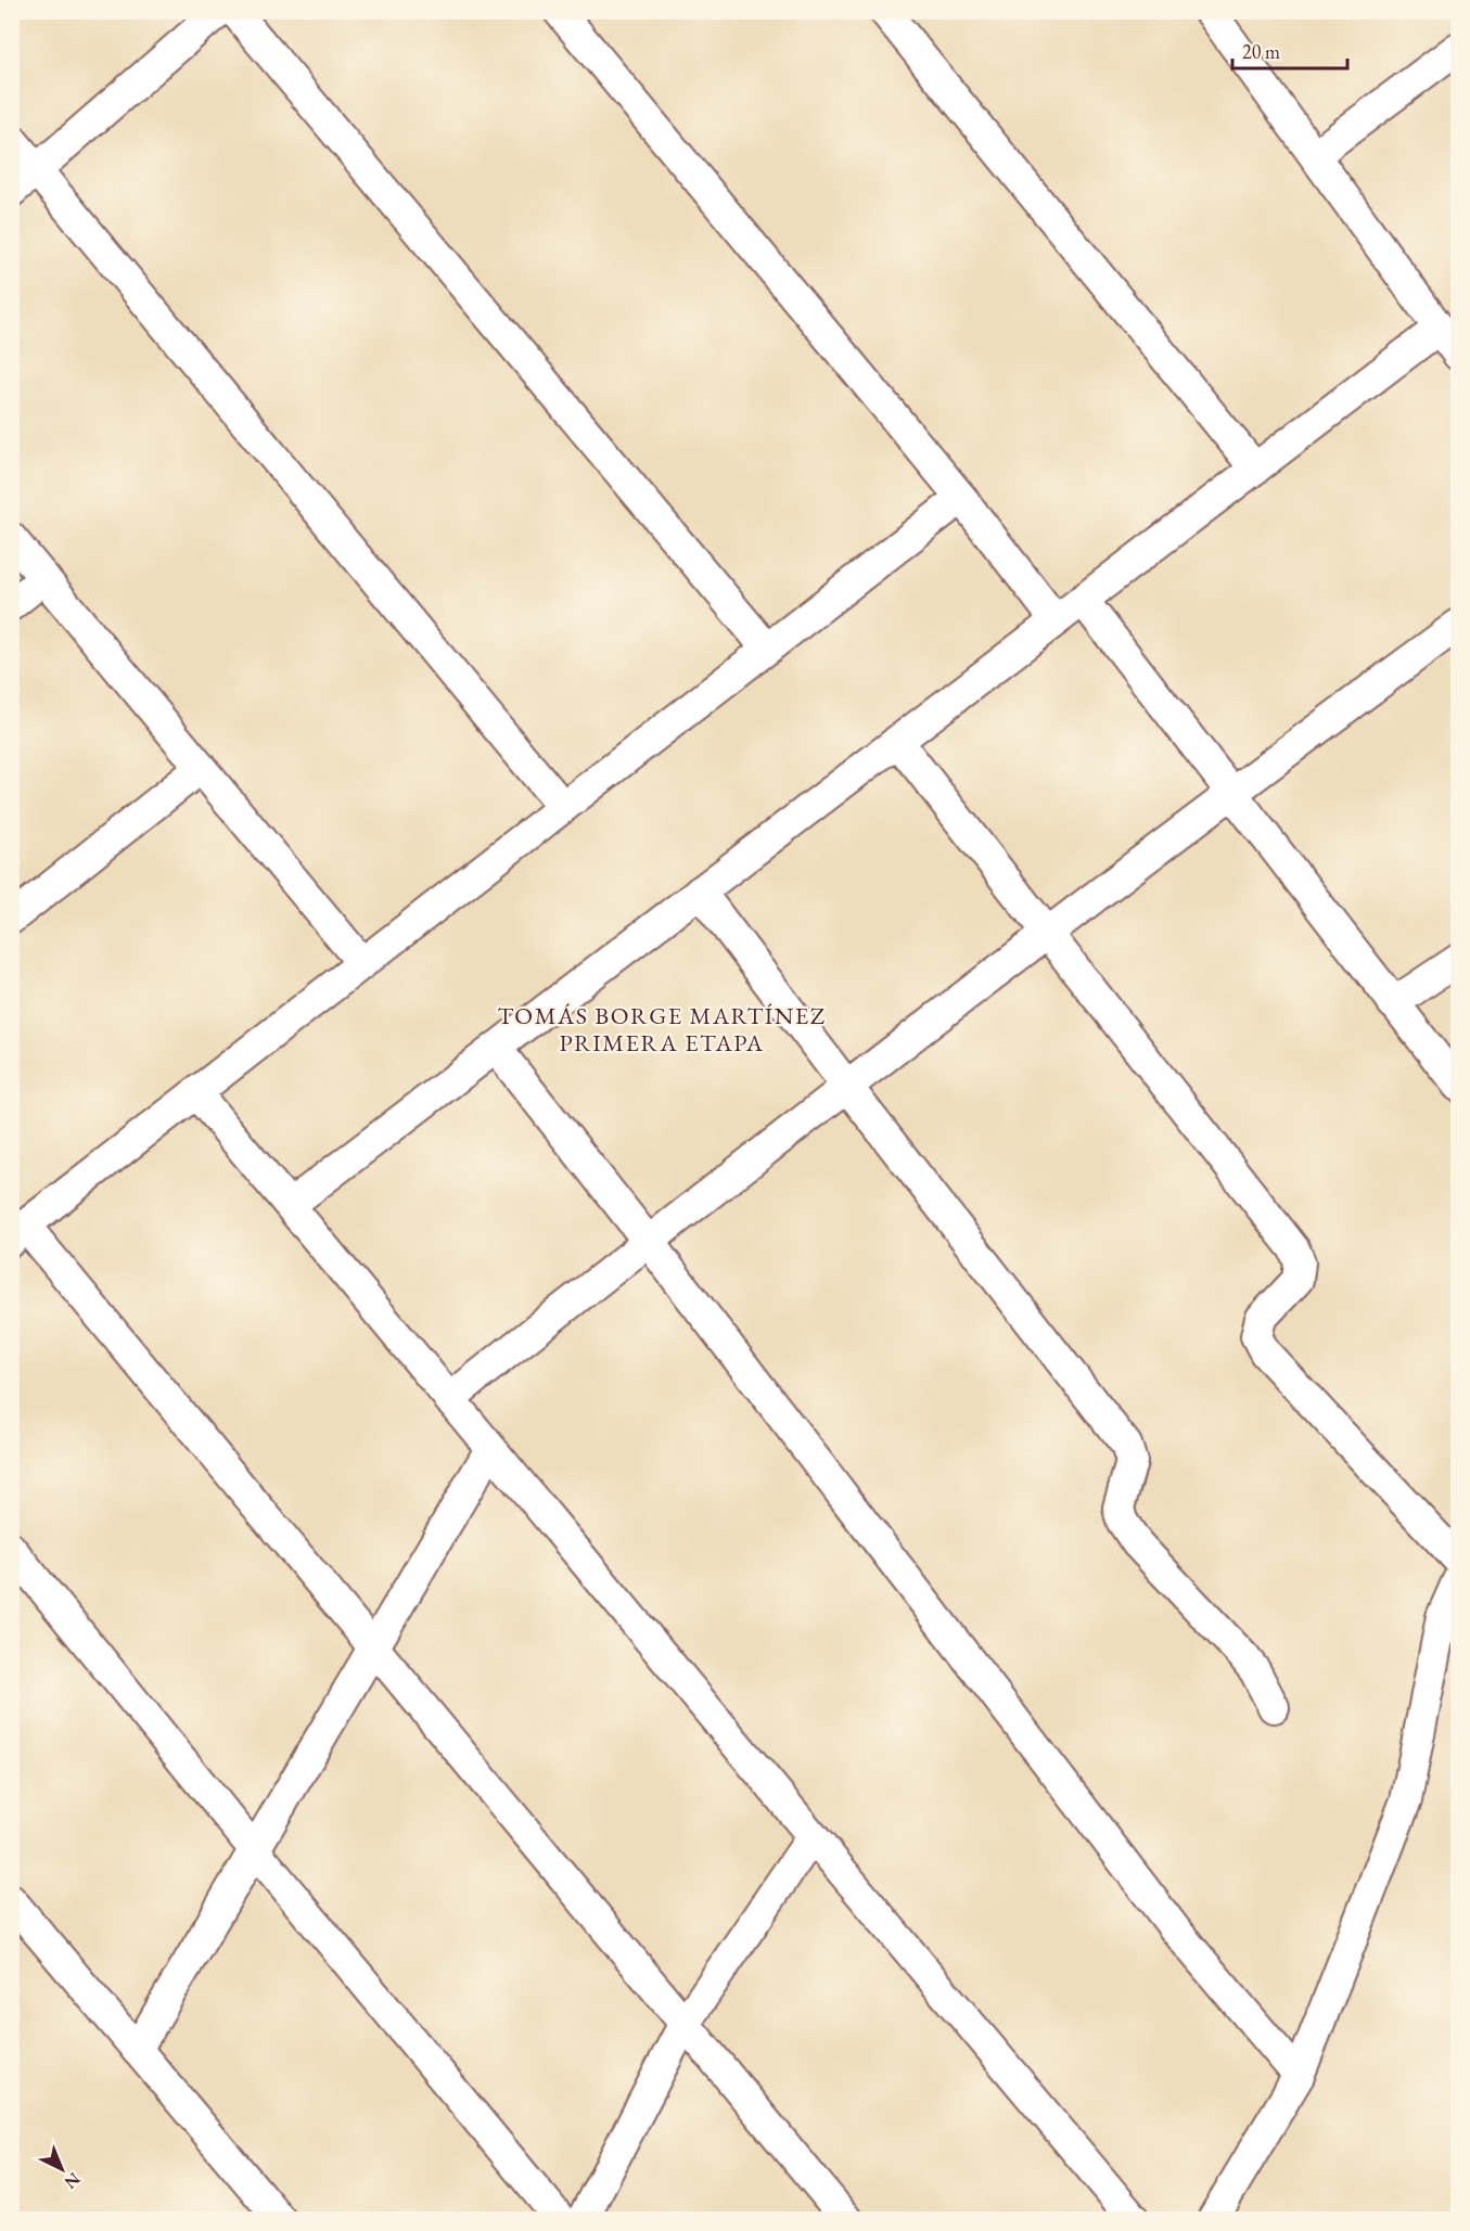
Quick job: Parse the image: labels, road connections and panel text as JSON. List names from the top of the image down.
{
  "districts": ["TOMÁS BORGE MARTÍNEZ PRIMERA ETAPA"],
  "scale_bar": "20 m",
  "north": "bottom right"
}
